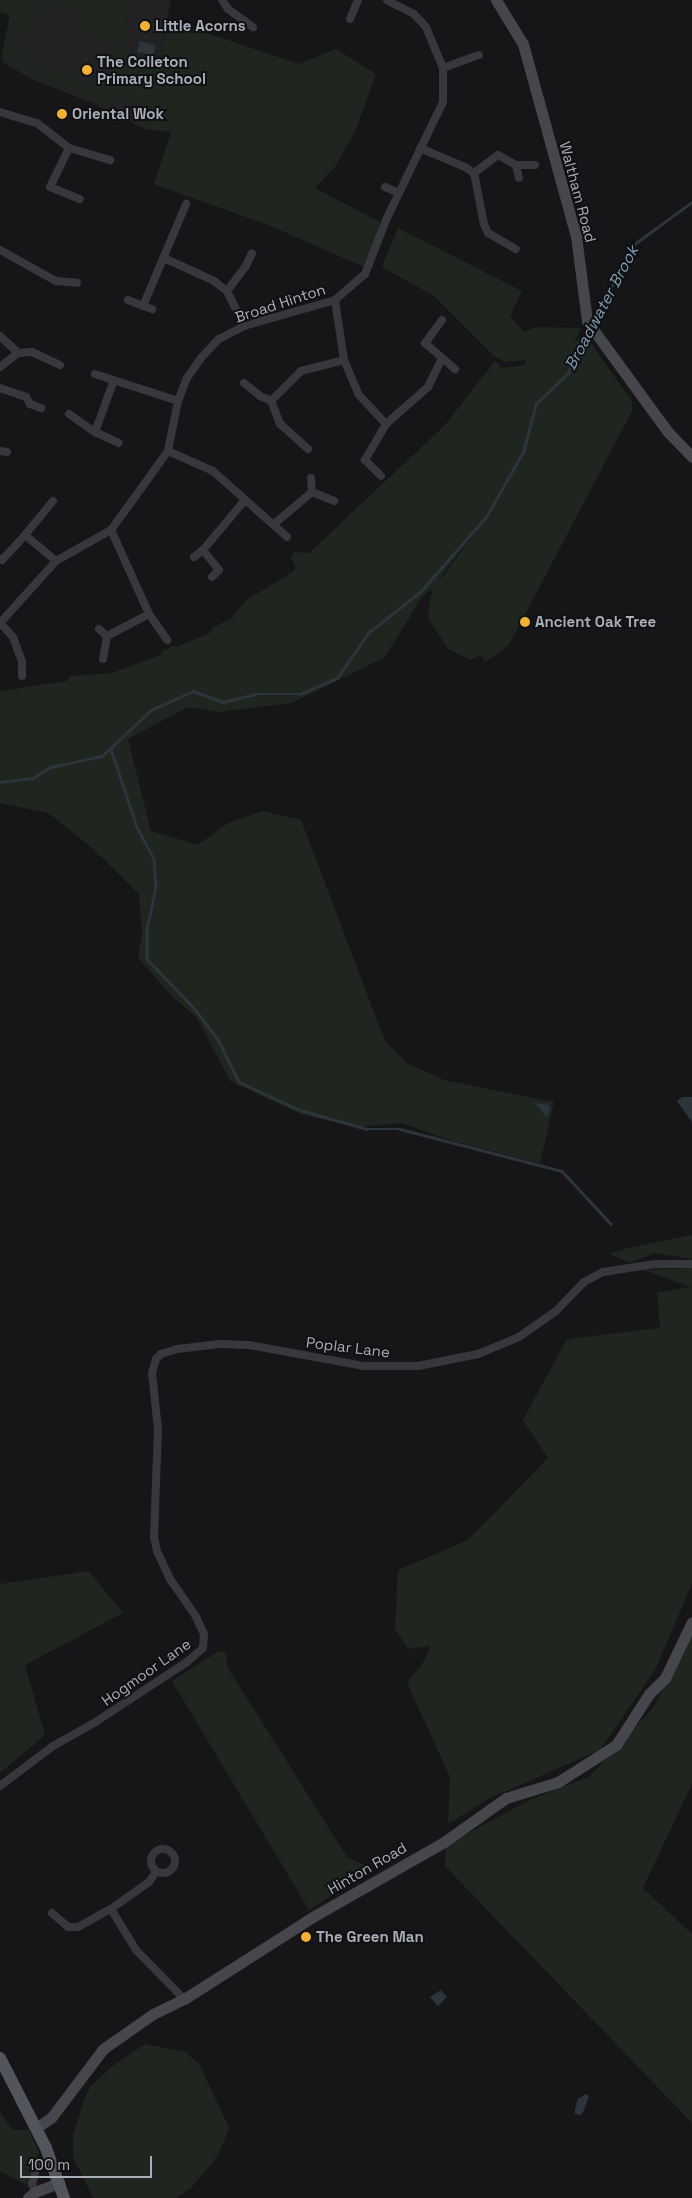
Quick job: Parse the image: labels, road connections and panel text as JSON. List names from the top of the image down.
{
  "streets": {
    "street": [
      "Waltham Road",
      "Broad Hinton",
      "Poplar Lane",
      "Hogmoor Lane",
      "Hinton Road"
    ]
  },
  "crossings": [
    ["Poplar Lane", "Hogmoor Lane"]
  ],
  "water": ["Broadwater Brook"],
  "places": [
    "Little Acorns",
    "The Colleton Primary School",
    "Oriental Wok",
    "Ancient Oak Tree",
    "The Green Man"
  ],
  "scale_bar": "100 m"
}
